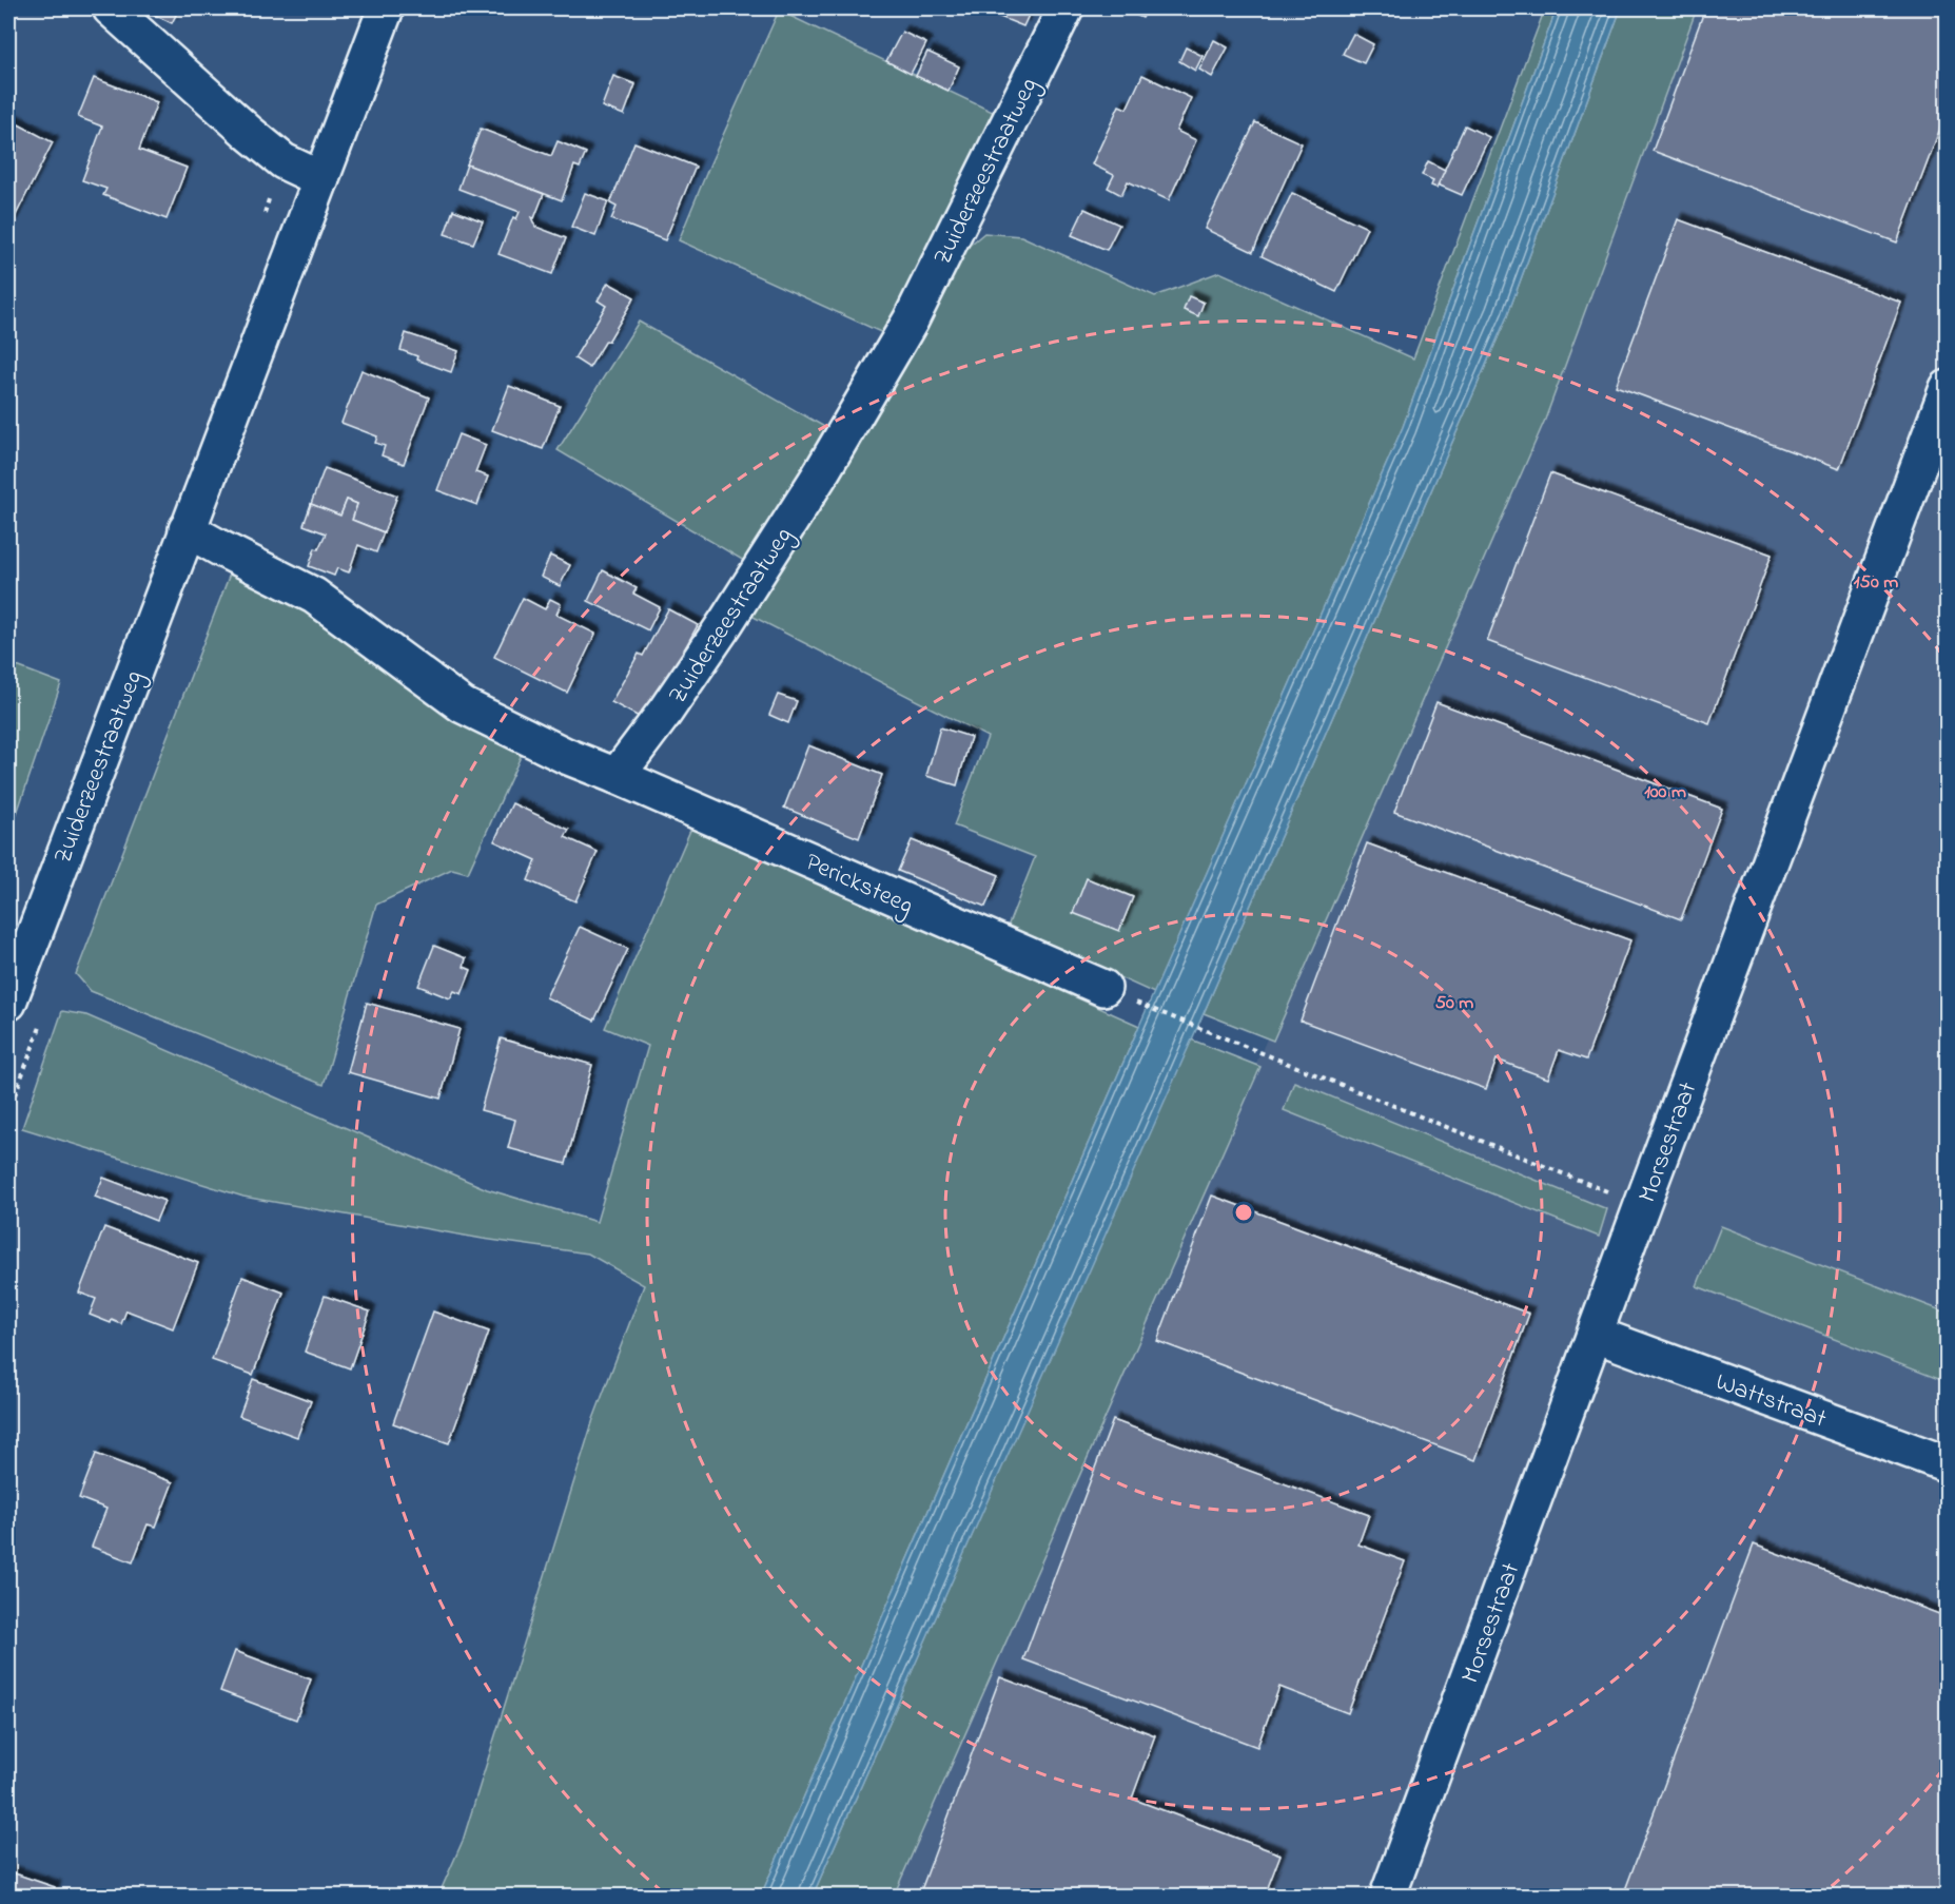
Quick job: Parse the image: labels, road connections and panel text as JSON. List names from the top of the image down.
{
  "streets": {
    "street": [
      "Zuiderzeestraatweg",
      "Pericksteeg",
      "Morsestraat",
      "Wattstraat"
    ]
  },
  "crossings": [
    ["Zuiderzeestraatweg", "Pericksteeg"],
    ["Morsestraat", "Wattstraat"]
  ],
  "rings": ["150 m", "100 m", "50 m"]
}
